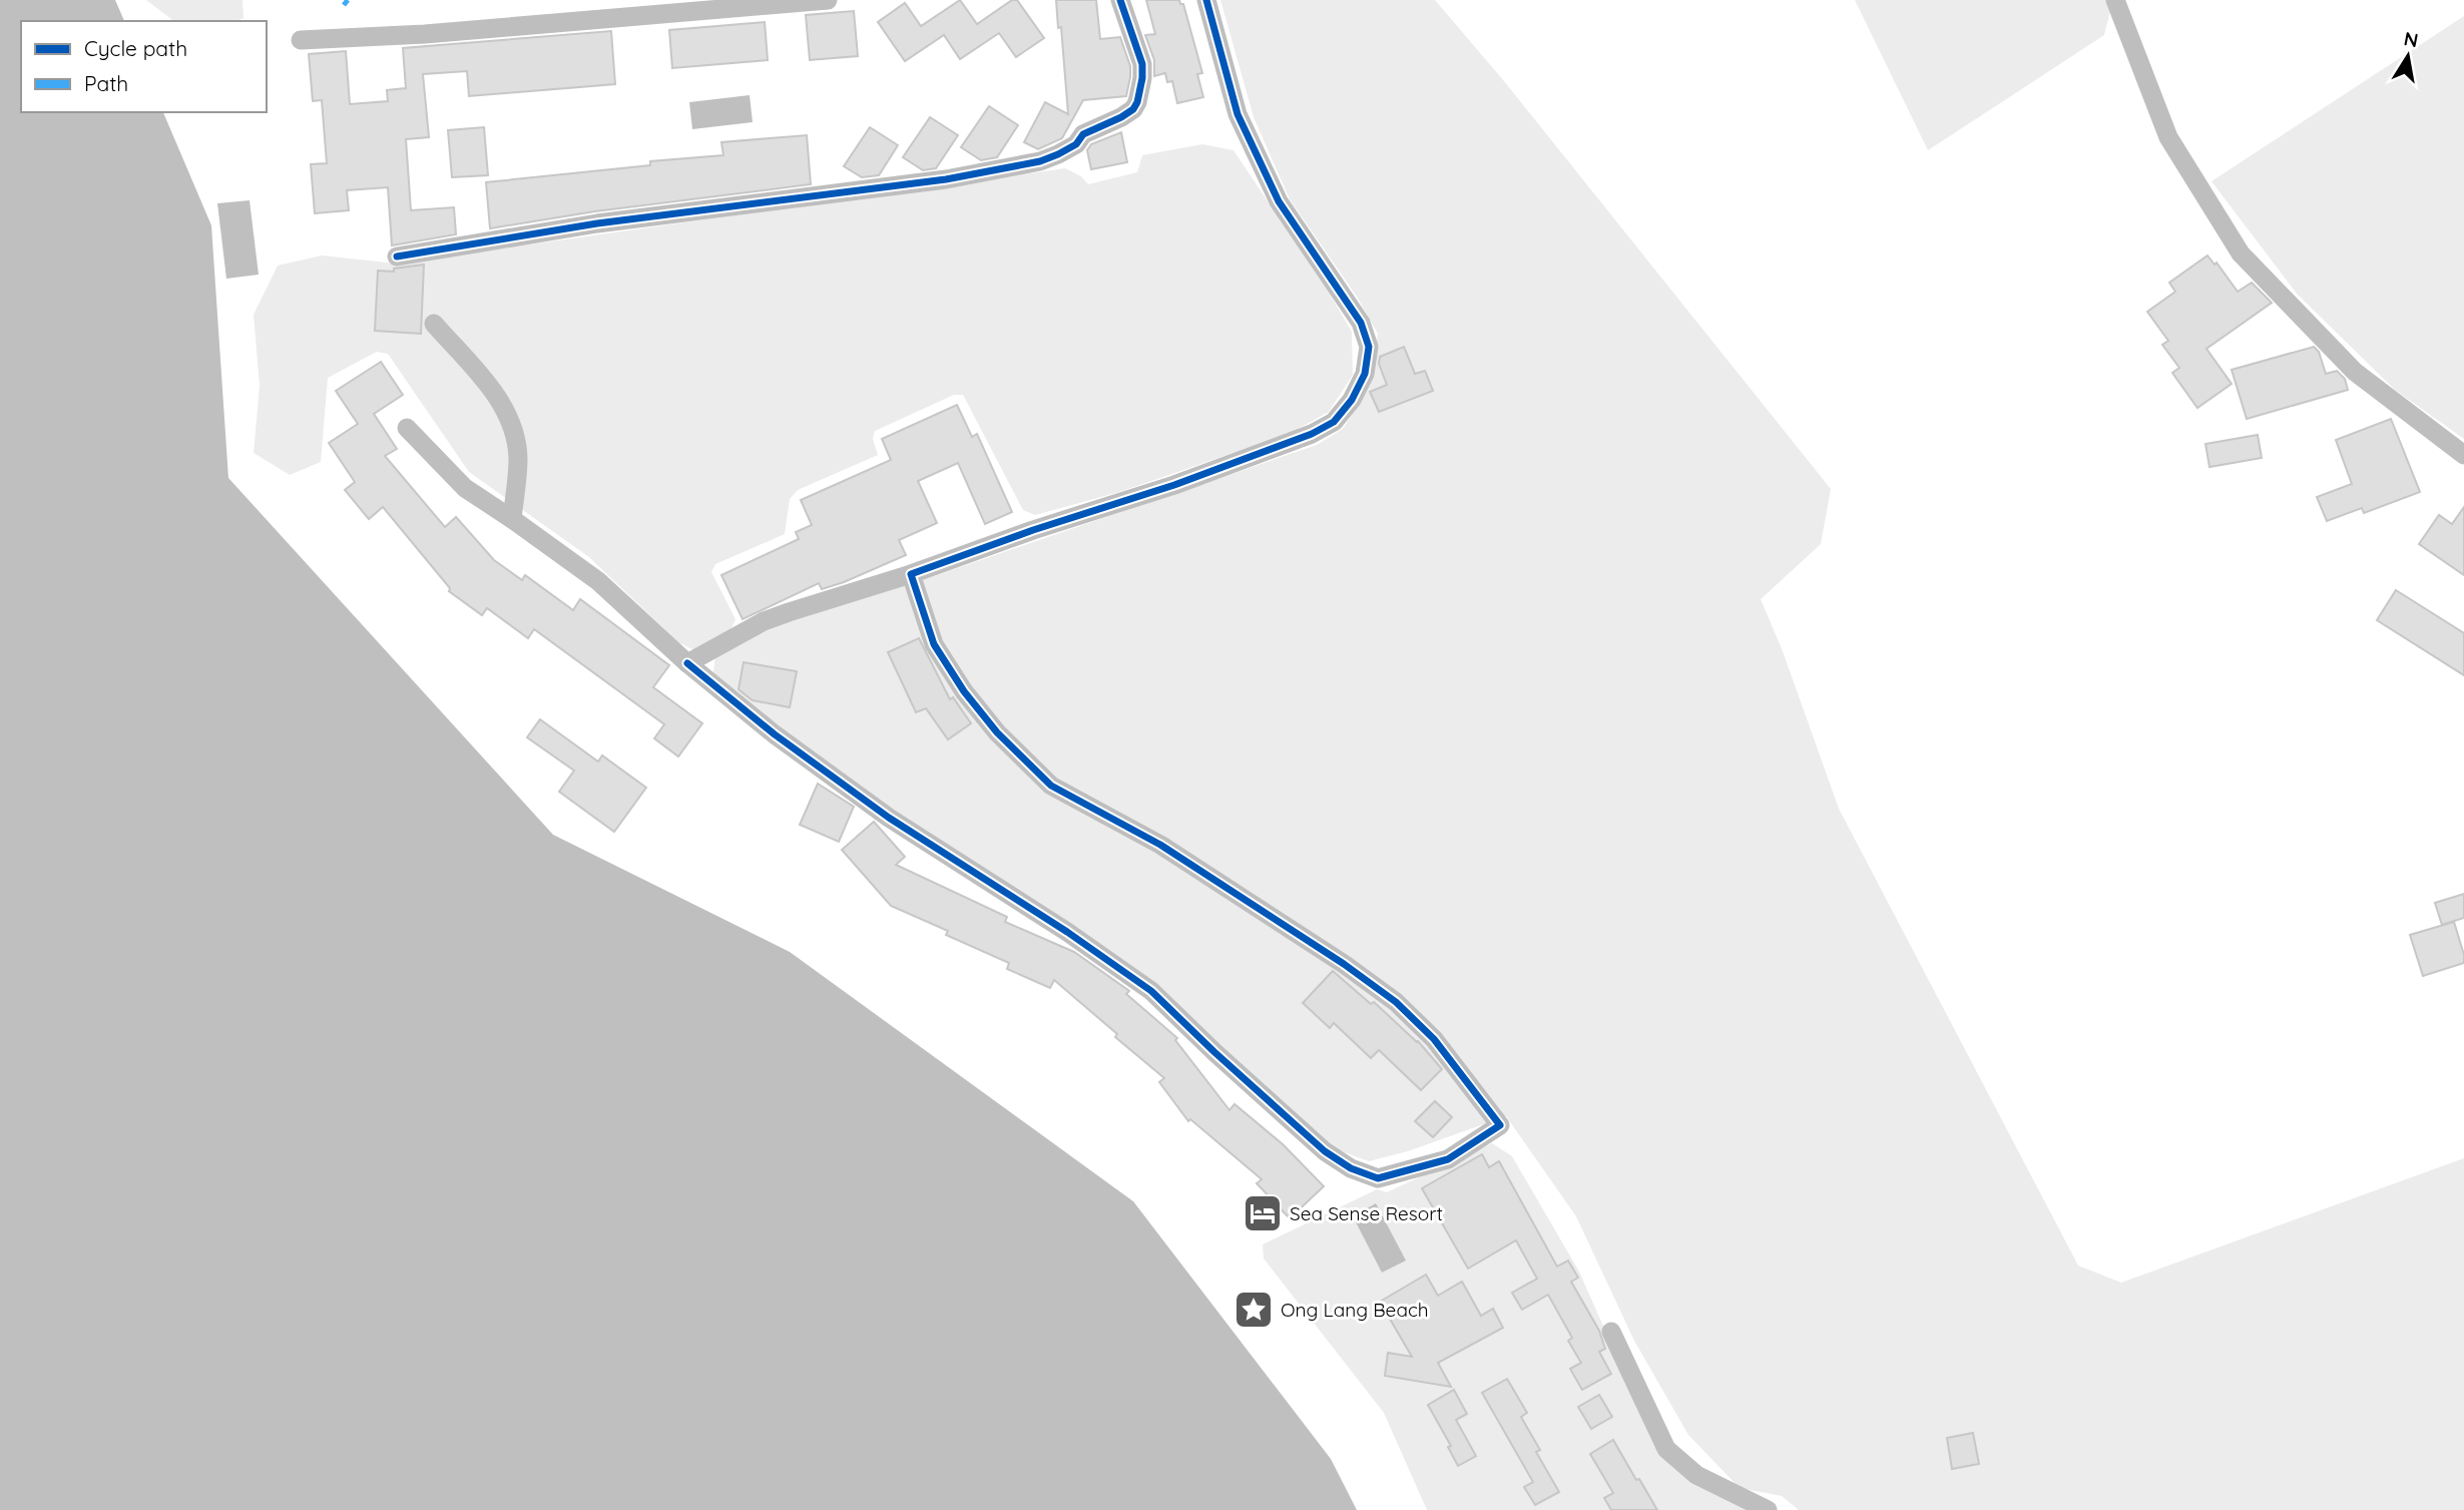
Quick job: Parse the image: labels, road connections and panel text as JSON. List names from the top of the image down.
{
  "places": {
    "hotel": ["Sea Sense Resort"],
    "place": ["Ong Lang Beach"]
  },
  "legend": ["Cycle path", "Path"],
  "north": "top"
}
